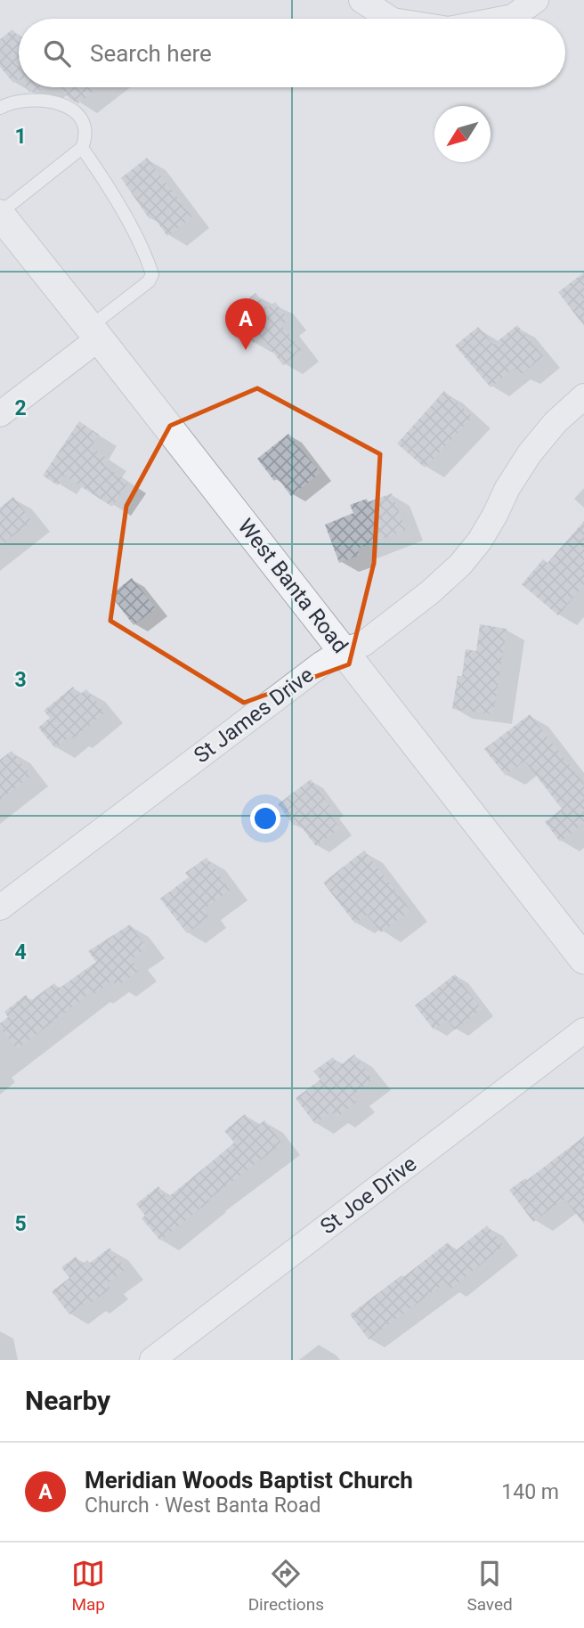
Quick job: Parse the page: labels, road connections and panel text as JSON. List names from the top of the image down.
{
  "streets": {
    "street": ["West Banta Road", "St James Drive", "St Joe Drive"]
  },
  "crossings": [
    ["West Banta Road", "St James Drive"]
  ],
  "north": "bottom left",
  "page": {
    "search": "Search here",
    "pins": "A",
    "heading": "Nearby",
    "list": [
      {
        "mark": "A",
        "name": "Meridian Woods Baptist Church",
        "note": "Church · West Banta Road",
        "value": "140 m"
      }
    ],
    "nav": ["Map", "Directions", "Saved"]
  },
  "grid": {
    "rows": [
      "1",
      "2",
      "3",
      "4",
      "5"
    ]
  }
}
